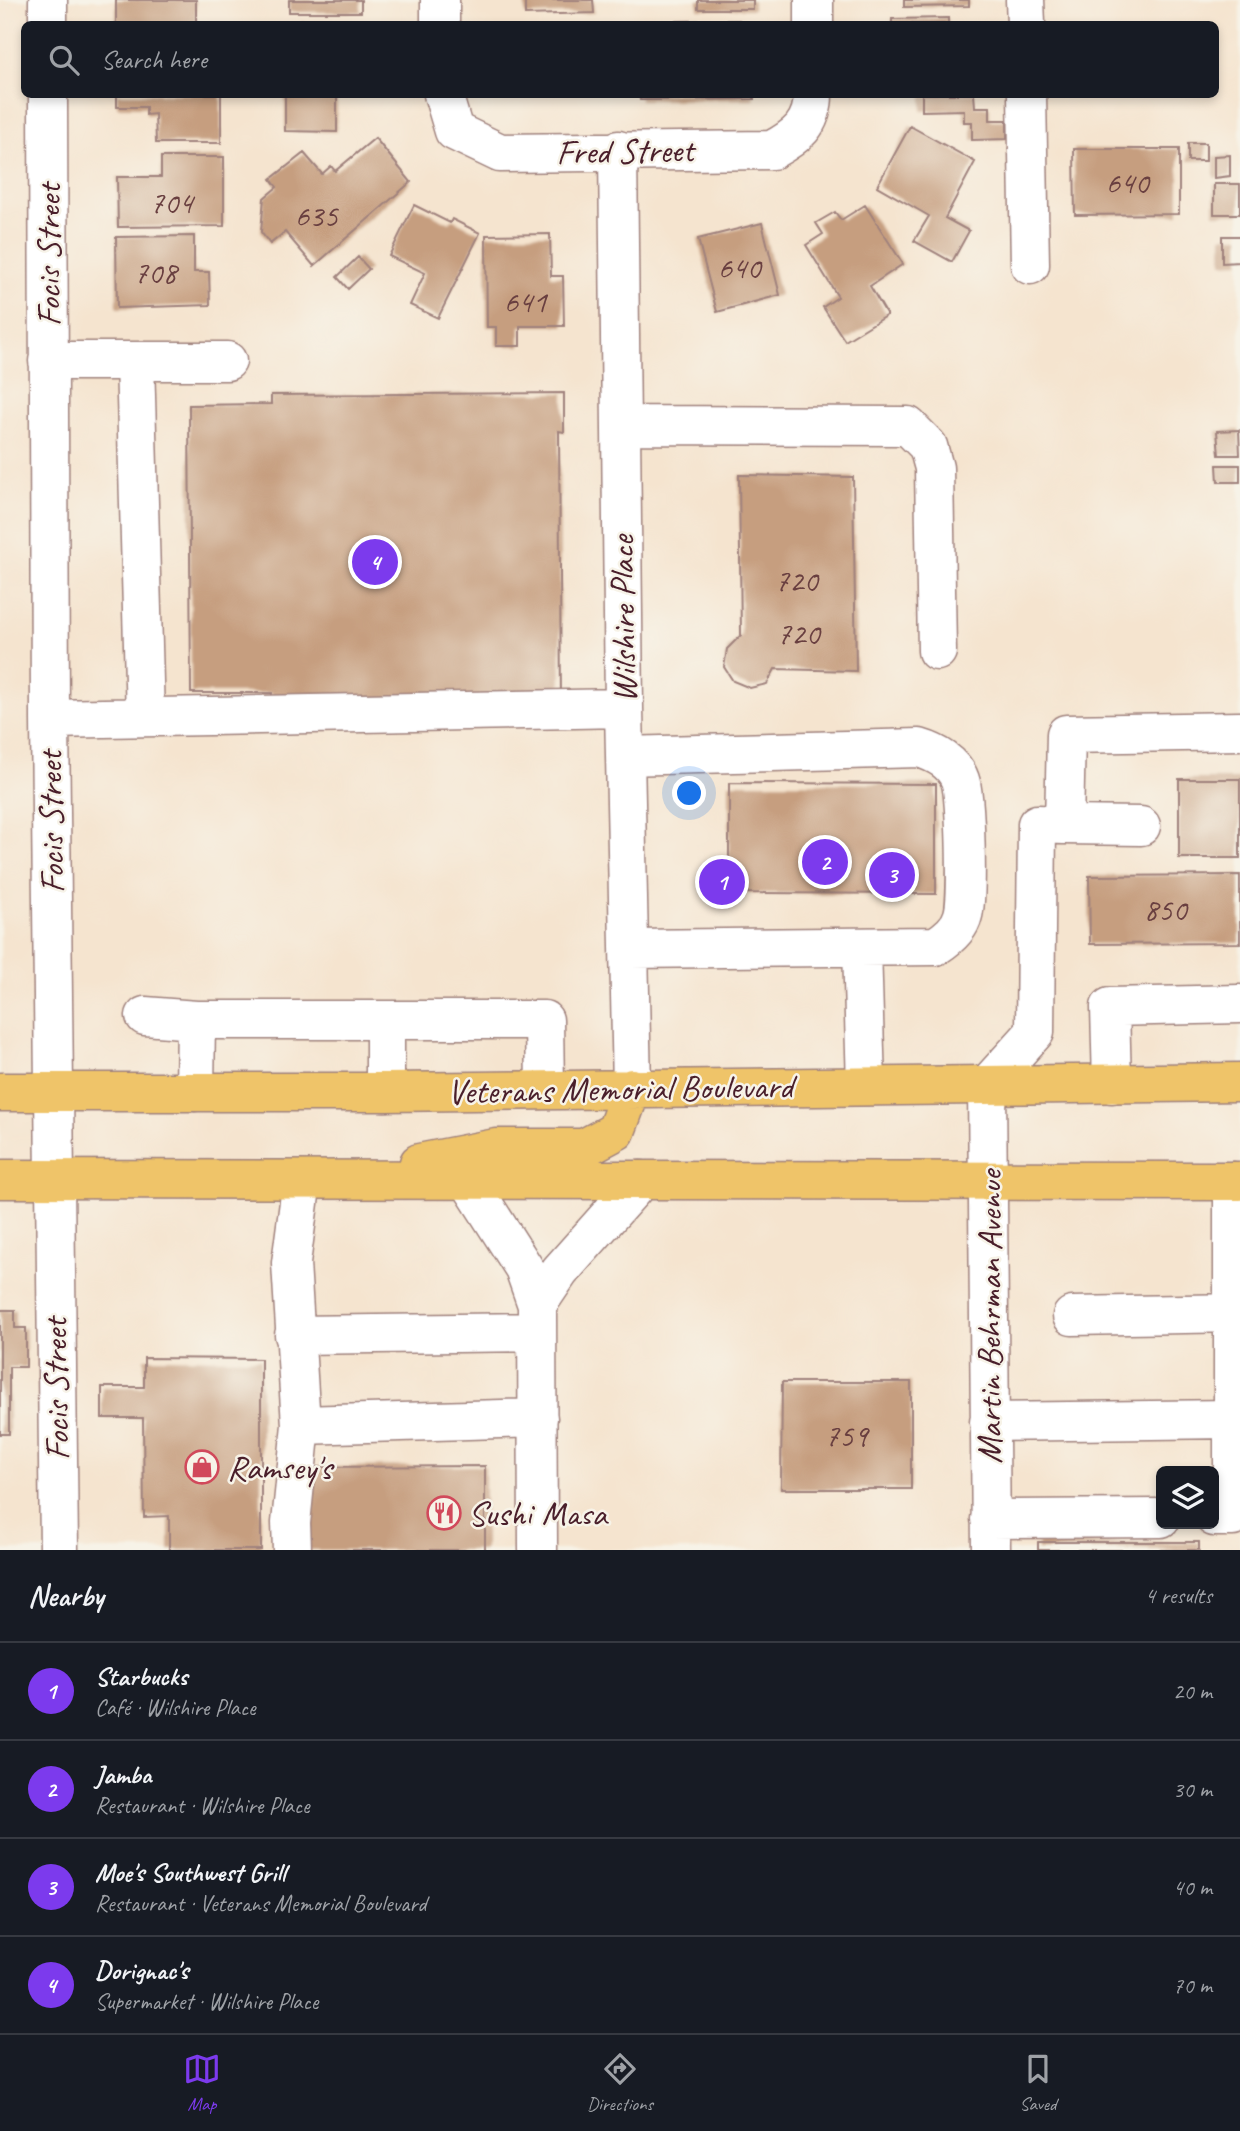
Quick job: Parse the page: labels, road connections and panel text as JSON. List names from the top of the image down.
{
  "streets": {
    "main road": ["Veterans Memorial Boulevard"],
    "street": [
      "Fred Street",
      "Focis Street",
      "Wilshire Place",
      "Martin Behrman Avenue"
    ]
  },
  "crossings": [
    ["Fred Street", "Wilshire Place"],
    ["Focis Street", "Veterans Memorial Boulevard"],
    ["Wilshire Place", "Veterans Memorial Boulevard"],
    ["Veterans Memorial Boulevard", "Martin Behrman Avenue"]
  ],
  "places": {
    "shop": ["Ramsey's"],
    "restaurant": ["Sushi Masa"]
  },
  "house_numbers": [
    "640",
    "704",
    "635",
    "640",
    "708",
    "641",
    "720",
    "720",
    "850",
    "759"
  ],
  "page": {
    "search": "Search here",
    "pins": [
      "4",
      "2",
      "3",
      "1"
    ],
    "heading": ["Nearby", "4 results"],
    "list": [
      {
        "mark": "1",
        "name": "Starbucks",
        "note": "Café · Wilshire Place",
        "value": "20 m"
      },
      {
        "mark": "2",
        "name": "Jamba",
        "note": "Restaurant · Wilshire Place",
        "value": "30 m"
      },
      {
        "mark": "3",
        "name": "Moe's Southwest Grill",
        "note": "Restaurant · Veterans Memorial Boulevard",
        "value": "40 m"
      },
      {
        "mark": "4",
        "name": "Dorignac's",
        "note": "Supermarket · Wilshire Place",
        "value": "70 m"
      }
    ],
    "nav": ["Map", "Directions", "Saved"]
  }
}
